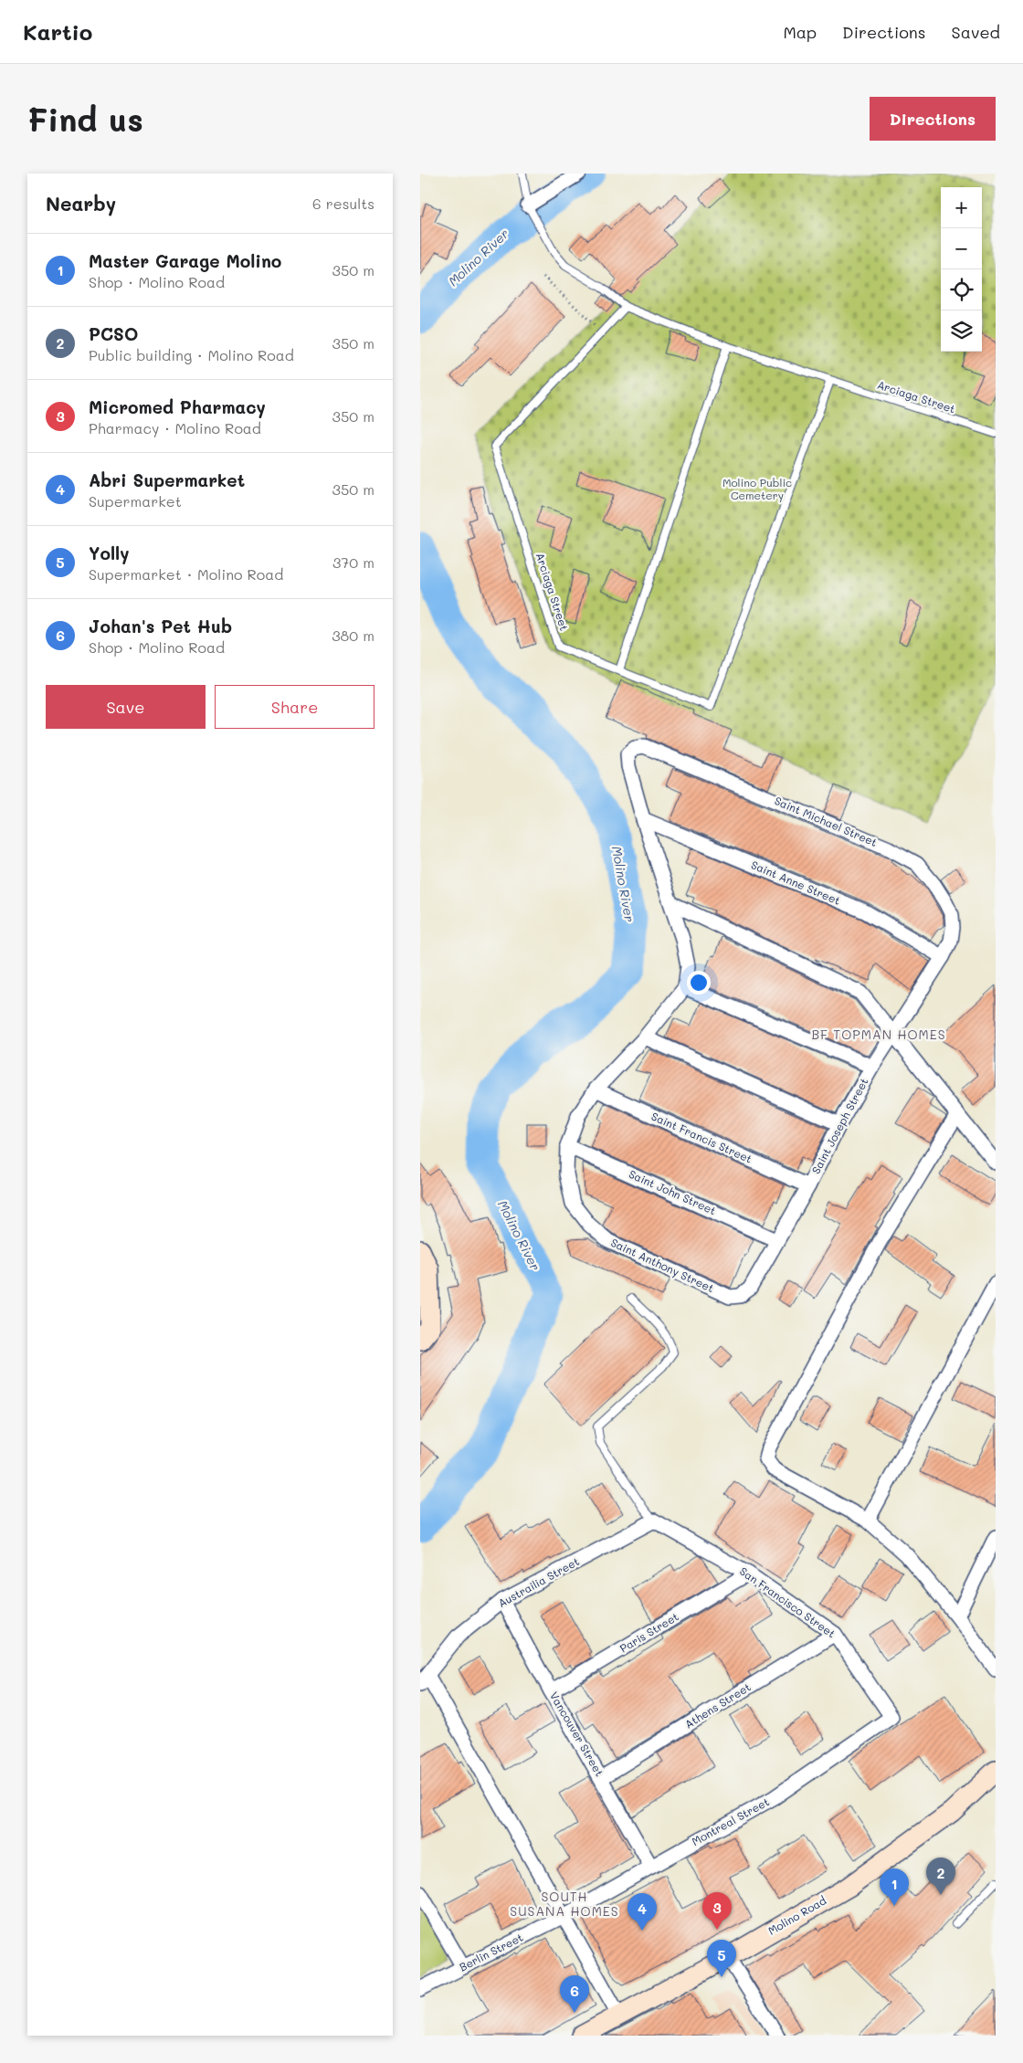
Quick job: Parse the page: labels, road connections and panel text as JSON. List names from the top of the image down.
{
  "streets": {
    "main road": ["Molino Road"],
    "street": [
      "Saint Michael Street",
      "Saint Anne Street",
      "Saint Joseph Street",
      "Saint Francis Street",
      "Saint John Street",
      "Saint Anthony Street",
      "Austrailia Street",
      "San Francisco Street",
      "Paris Street",
      "Athens Street",
      "Vancouver Street",
      "Montreal Street",
      "Berlin Street"
    ],
    "lane": ["Arciaga Street"]
  },
  "crossings": [
    ["Saint Michael Street", "Saint Anne Street"],
    ["Saint Michael Street", "Saint Joseph Street"],
    ["Saint Anne Street", "Saint Joseph Street"],
    ["Saint Joseph Street", "Saint Francis Street"],
    ["Saint Joseph Street", "Saint John Street"],
    ["Saint Joseph Street", "Saint Anthony Street"],
    ["Saint John Street", "Saint Anthony Street"],
    ["Austrailia Street", "San Francisco Street"],
    ["Austrailia Street", "Vancouver Street"],
    ["San Francisco Street", "Paris Street"],
    ["San Francisco Street", "Athens Street"],
    ["San Francisco Street", "Montreal Street"],
    ["Paris Street", "Vancouver Street"],
    ["Athens Street", "Vancouver Street"],
    ["Vancouver Street", "Montreal Street"],
    ["Montreal Street", "Berlin Street"]
  ],
  "districts": ["BF TOPMAN HOMES", "SOUTH SUSANA HOMES"],
  "water": ["Molino River"],
  "parks": ["Molino Public Cemetery"],
  "page": {
    "header": "Kartio",
    "nav": ["Map", "Directions", "Saved"],
    "buttons": [
      "Directions",
      ["Save", "Share"]
    ],
    "title": "Find us",
    "heading": ["Nearby", "6 results"],
    "map_buttons": ["+", "−"],
    "list": [
      {
        "mark": "1",
        "name": "Master Garage Molino",
        "note": "Shop · Molino Road",
        "value": "350 m"
      },
      {
        "mark": "2",
        "name": "PCSO",
        "note": "Public building · Molino Road",
        "value": "350 m"
      },
      {
        "mark": "3",
        "name": "Micromed Pharmacy",
        "note": "Pharmacy · Molino Road",
        "value": "350 m"
      },
      {
        "mark": "4",
        "name": "Abri Supermarket",
        "note": "Supermarket",
        "value": "350 m"
      },
      {
        "mark": "5",
        "name": "Yolly",
        "note": "Supermarket · Molino Road",
        "value": "370 m"
      },
      {
        "mark": "6",
        "name": "Johan's Pet Hub",
        "note": "Shop · Molino Road",
        "value": "380 m"
      }
    ],
    "pins": [
      "2",
      "1",
      "3",
      "4",
      "5",
      "6"
    ]
  }
}
